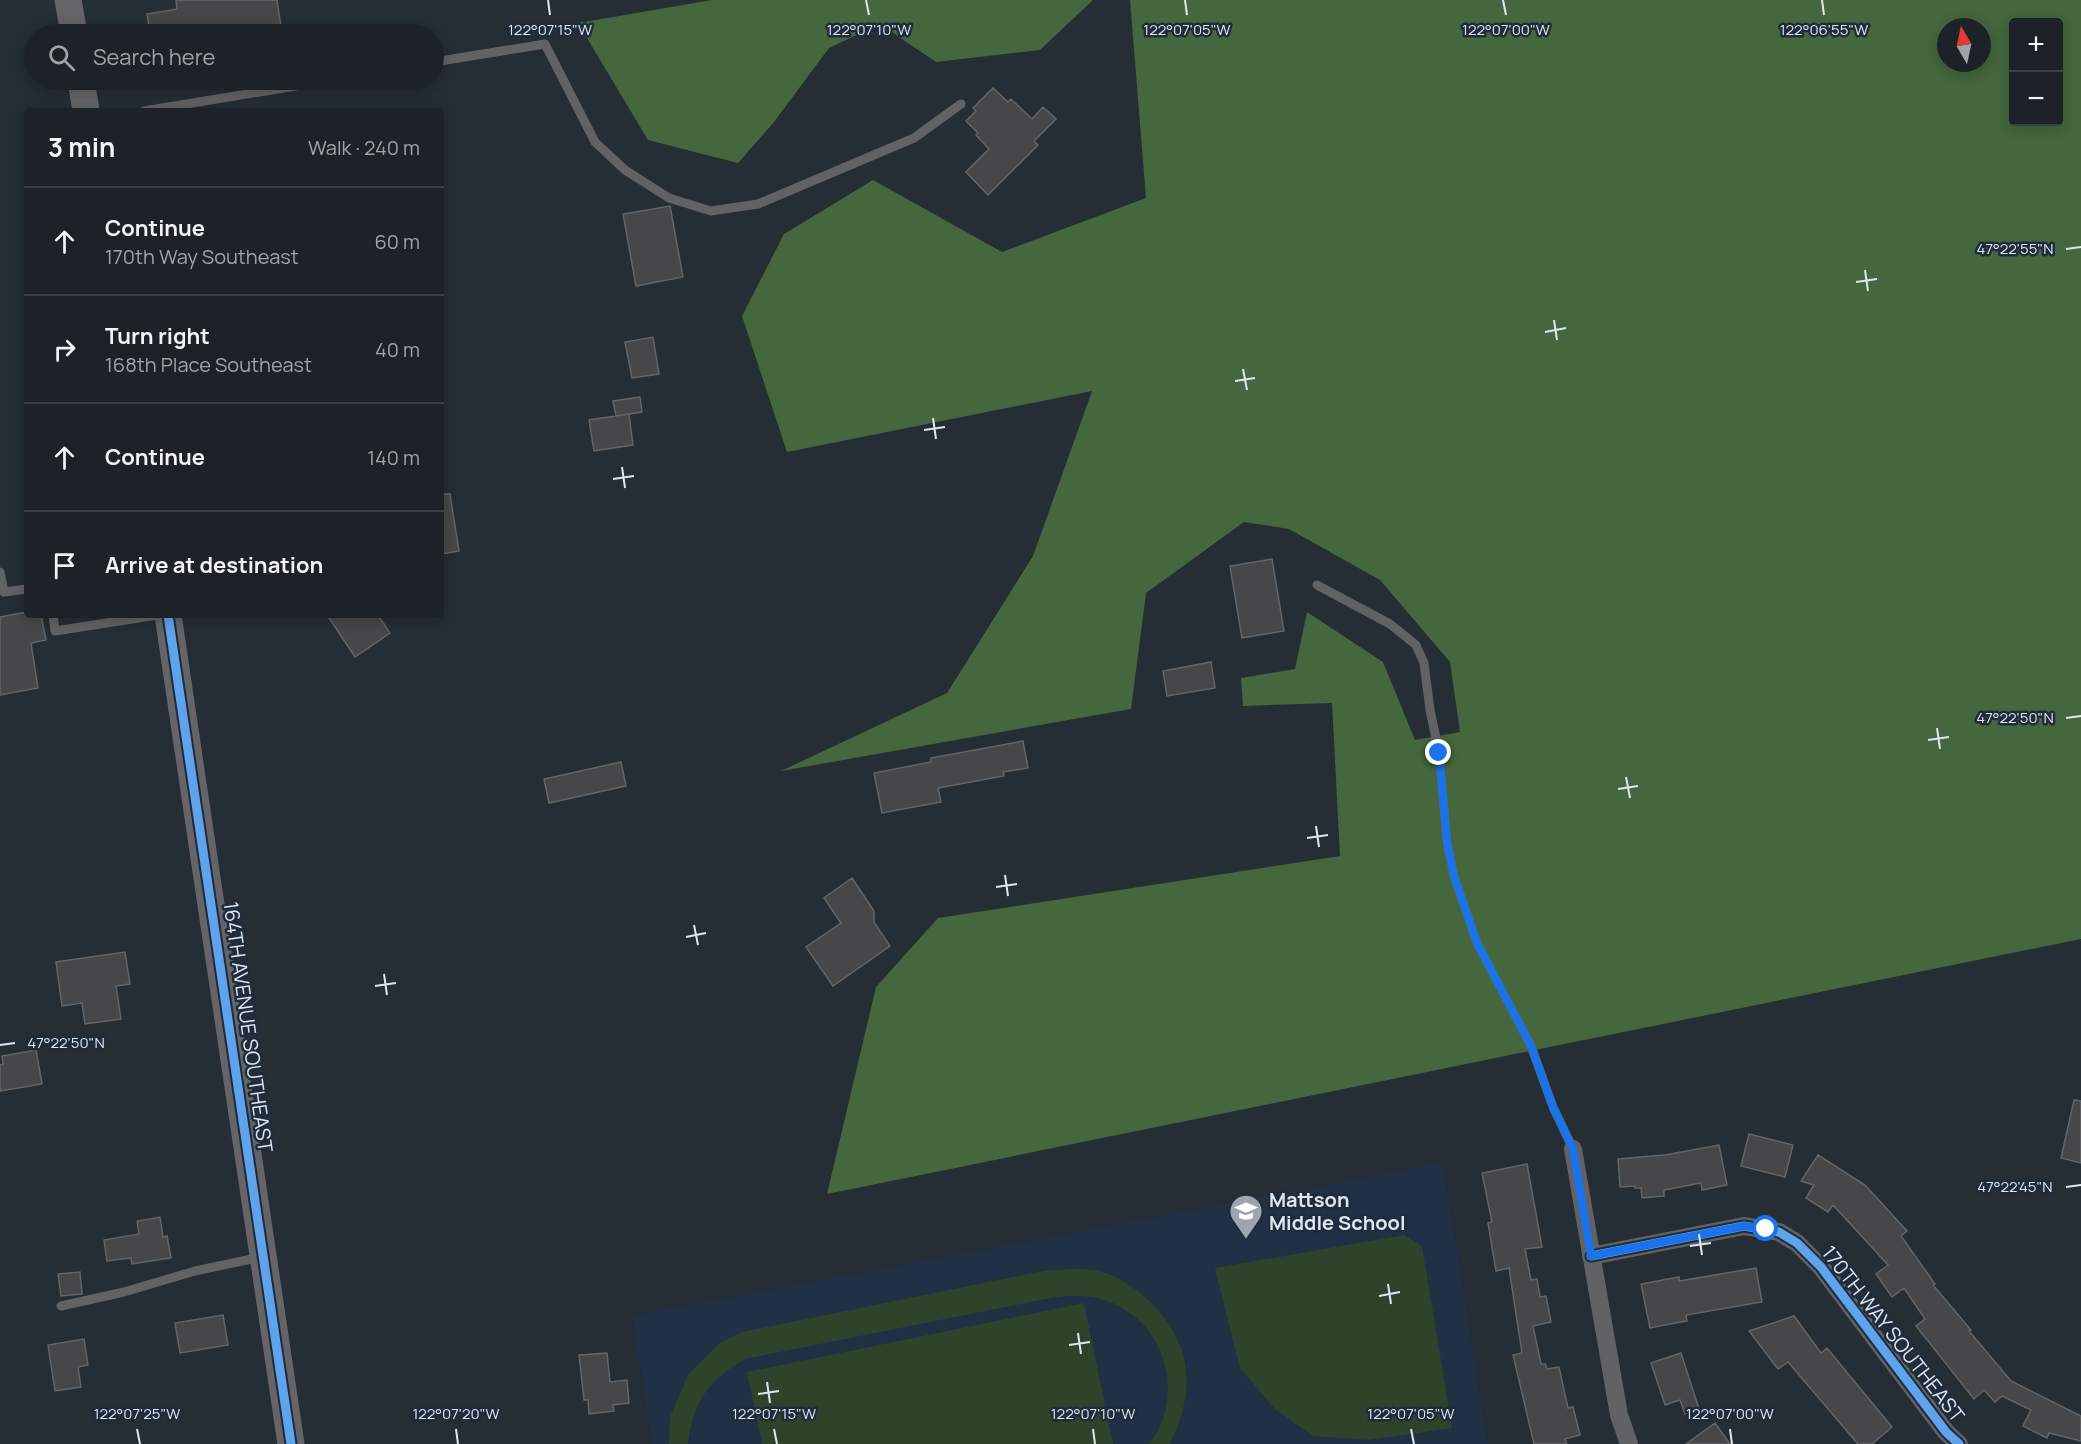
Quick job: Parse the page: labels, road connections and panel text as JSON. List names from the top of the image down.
{
  "streets": {
    "street": ["164TH AVENUE SOUTHEAST", "170TH WAY SOUTHEAST"]
  },
  "places": {
    "school or university": ["Mattson Middle School"]
  },
  "north": "top",
  "page": {
    "map_buttons": ["+", "−"],
    "search": "Search here",
    "heading": ["3 min", "Walk · 240 m"],
    "list": [
      ["Continue", "170th Way Southeast", "60 m"],
      ["Turn right", "168th Place Southeast", "40 m"],
      ["Continue", "140 m"],
      "Arrive at destination"
    ]
  },
  "coordinates": [
    "122°07'15\"W",
    "122°07'10\"W",
    "122°07'05\"W",
    "122°07'00\"W",
    "122°06'55\"W",
    "47°22'55\"N",
    "47°22'50\"N",
    "47°22'45\"N",
    "122°07'25\"W",
    "122°07'20\"W"
  ]
}
